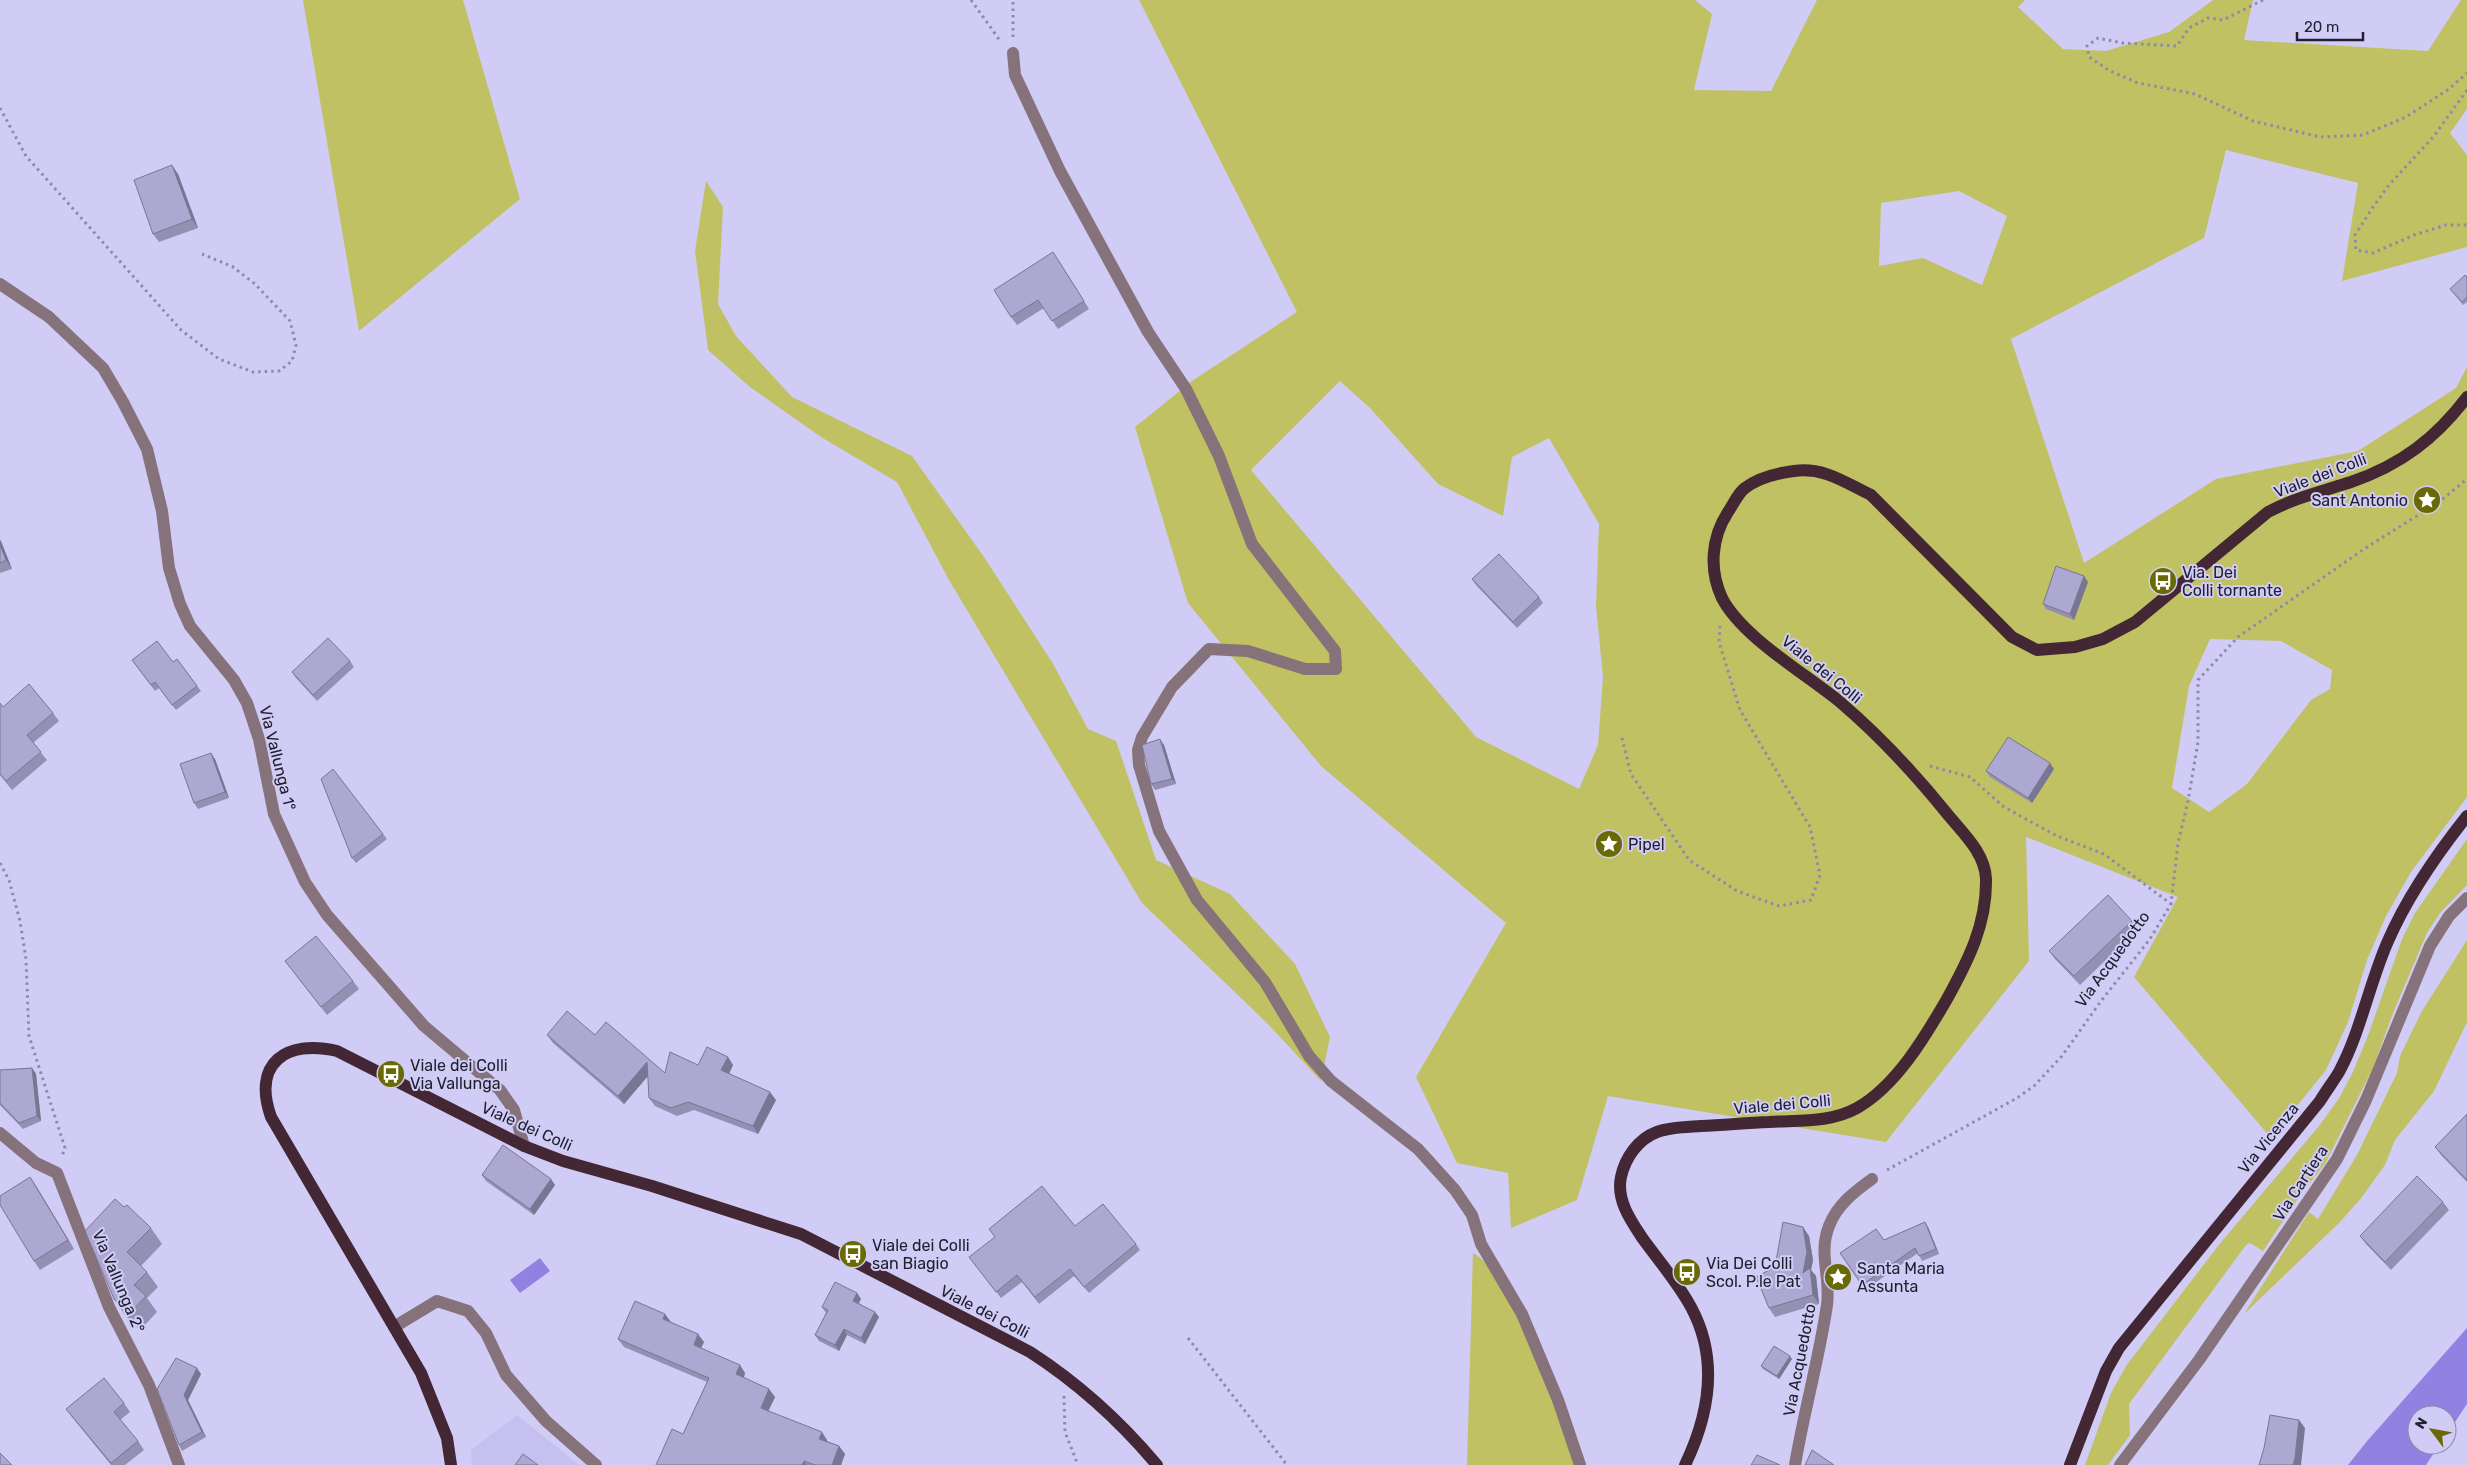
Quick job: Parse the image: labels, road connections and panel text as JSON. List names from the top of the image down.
{
  "streets": {
    "main road": ["Viale dei Colli", "Via Vicenza"],
    "street": [
      "Via Vallunga 1°",
      "Via Acquedotto",
      "Via Cartiera",
      "Via Vallunga 2°"
    ]
  },
  "crossings": [
    ["Viale dei Colli", "Via Vallunga 1°"]
  ],
  "places": {
    "place": ["Sant Antonio", "Pipel", "Santa Maria Assunta"],
    "bus stop": [
      "Via. Dei Colli tornante",
      "Viale dei Colli Via Vallunga",
      "Viale dei Colli san Biagio",
      "Via Dei Colli Scol. P.le Pat"
    ]
  },
  "scale_bar": "20 m",
  "north": "top left"
}
